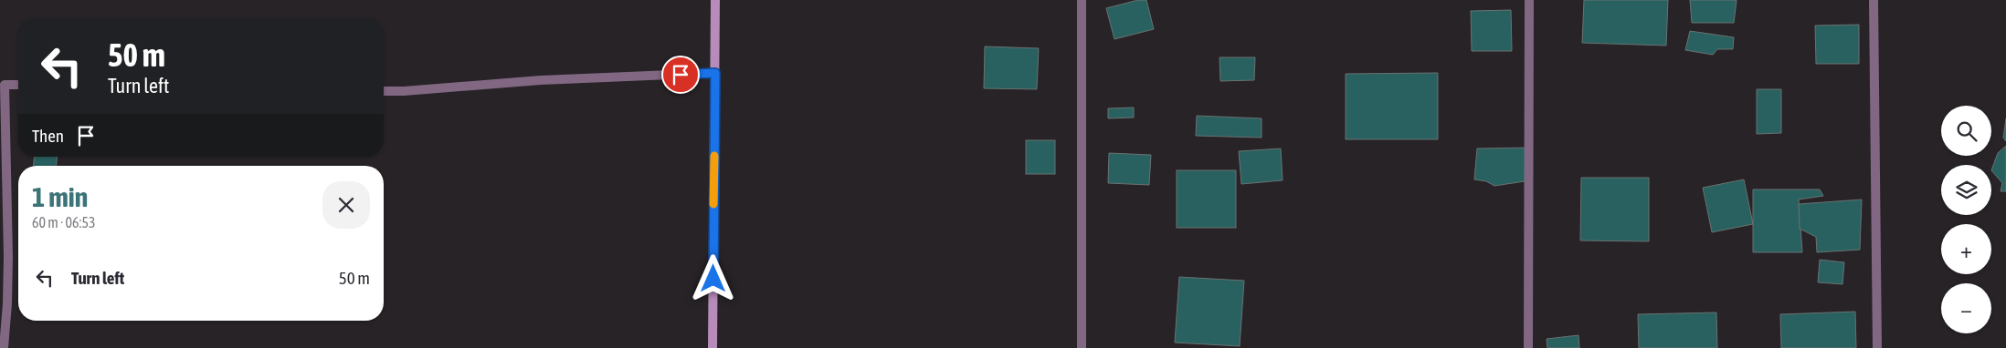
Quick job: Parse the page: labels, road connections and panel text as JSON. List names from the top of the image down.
{
  "page": {
    "turn": ["50 m", "Turn left"],
    "map_buttons": ["+", "−"],
    "then": "Then",
    "heading": ["1 min", "60 m · 06:53"],
    "list": [
      {
        "name": "Turn left",
        "value": "50 m"
      }
    ]
  }
}
